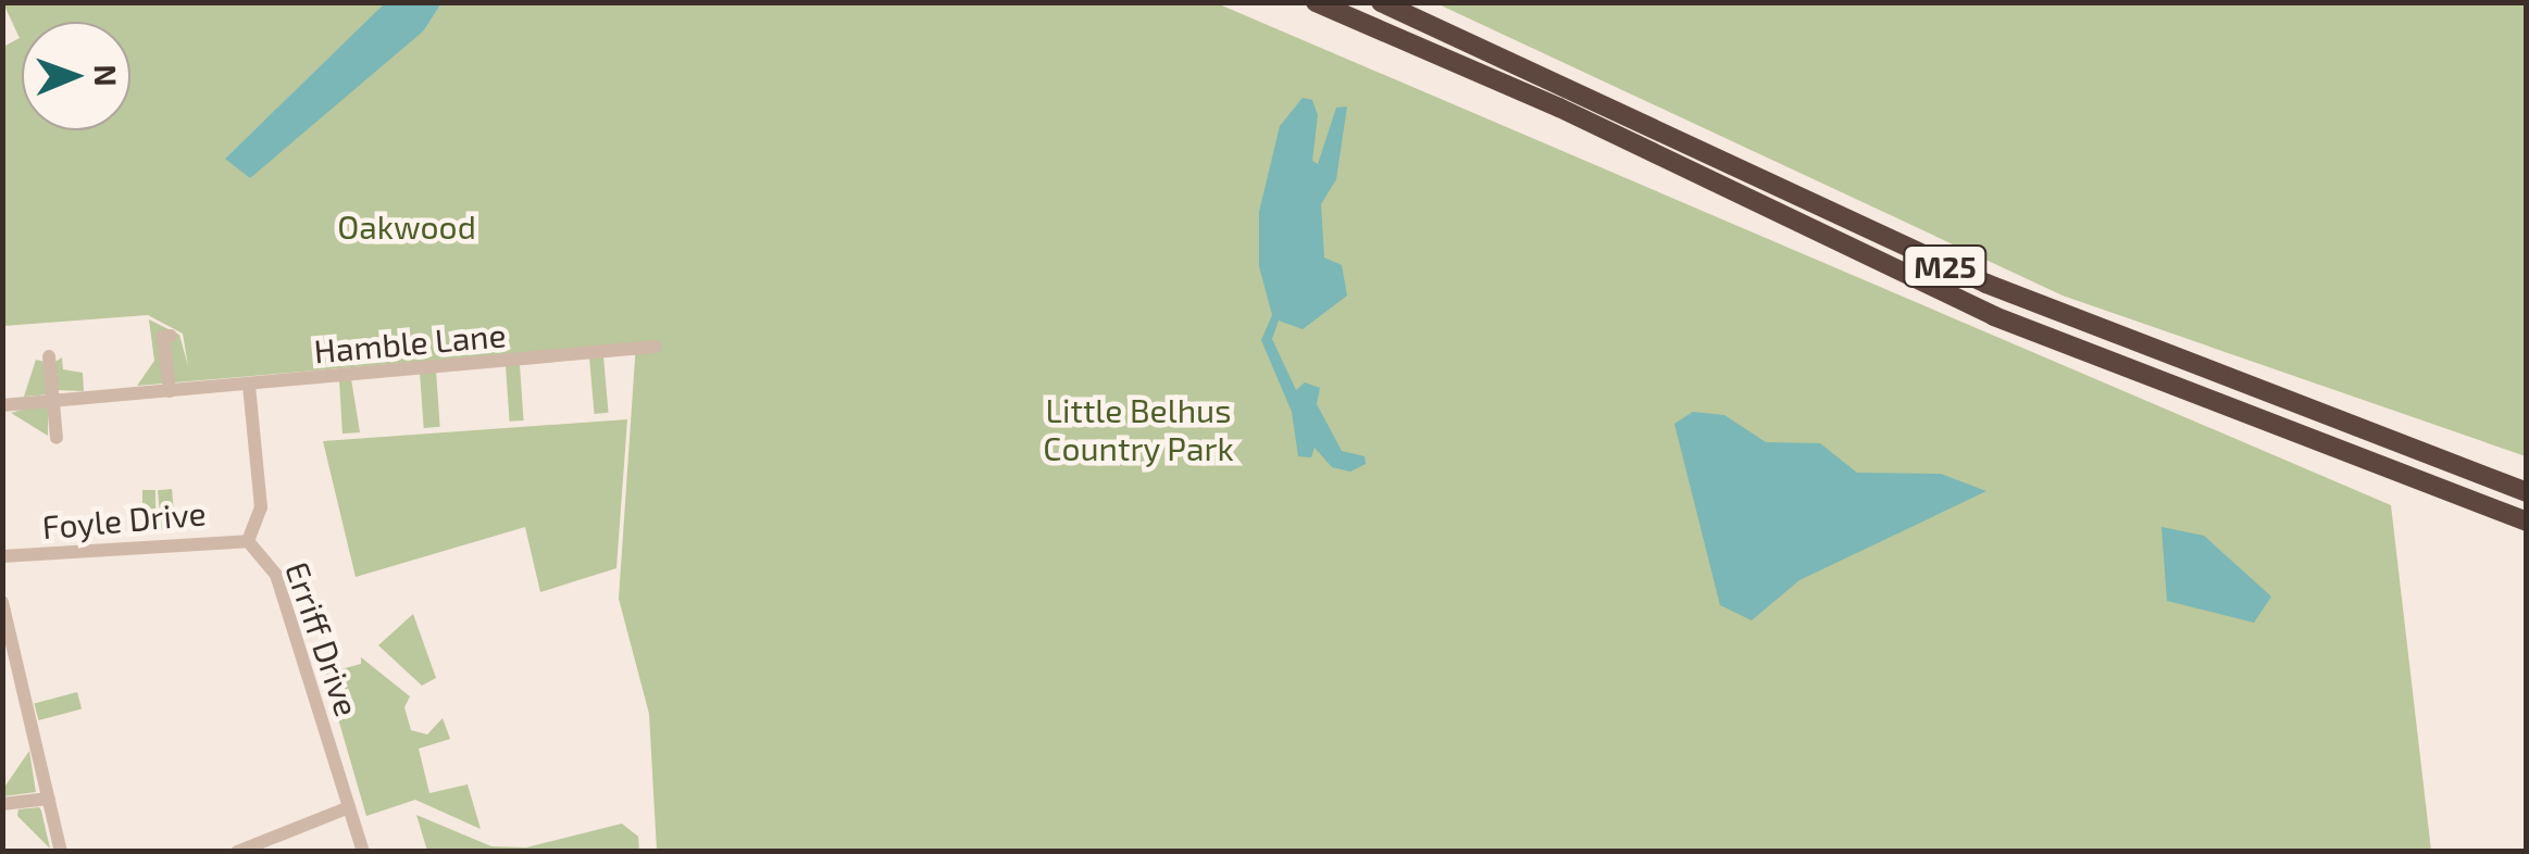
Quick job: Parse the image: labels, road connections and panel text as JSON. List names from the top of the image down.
{
  "streets": {
    "highway": ["M25"],
    "street": ["Hamble Lane", "Foyle Drive", "Erriff Drive"]
  },
  "crossings": [
    ["Hamble Lane", "Erriff Drive"],
    ["Foyle Drive", "Erriff Drive"]
  ],
  "parks": ["Oakwood", "Little Belhus Country Park"],
  "north": "right"
}
